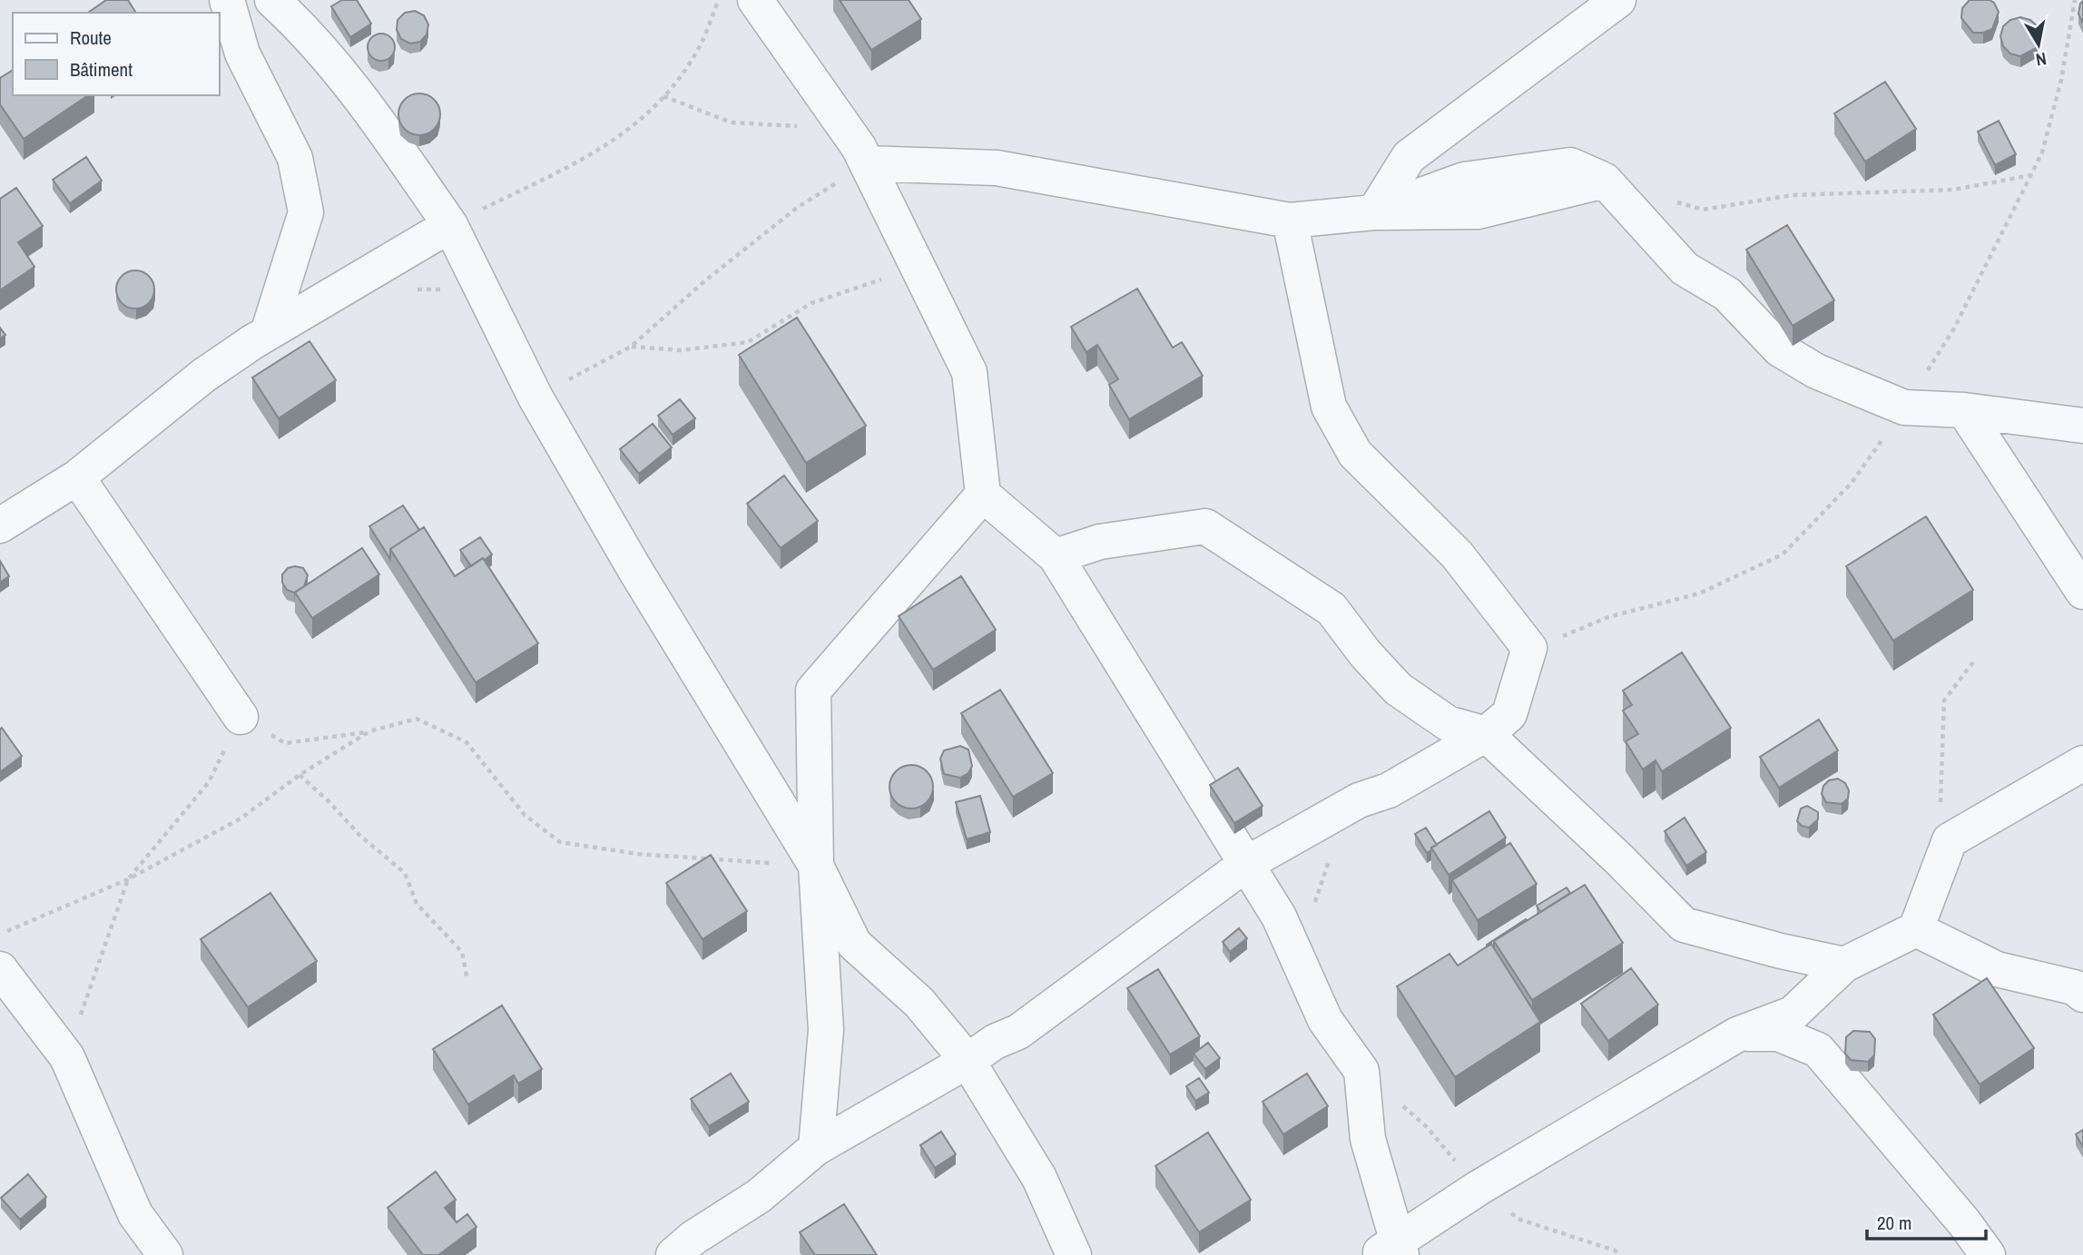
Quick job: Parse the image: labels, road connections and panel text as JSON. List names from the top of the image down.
{
  "legend": ["Route", "Bâtiment"],
  "scale_bar": "20 m",
  "north": "bottom"
}
